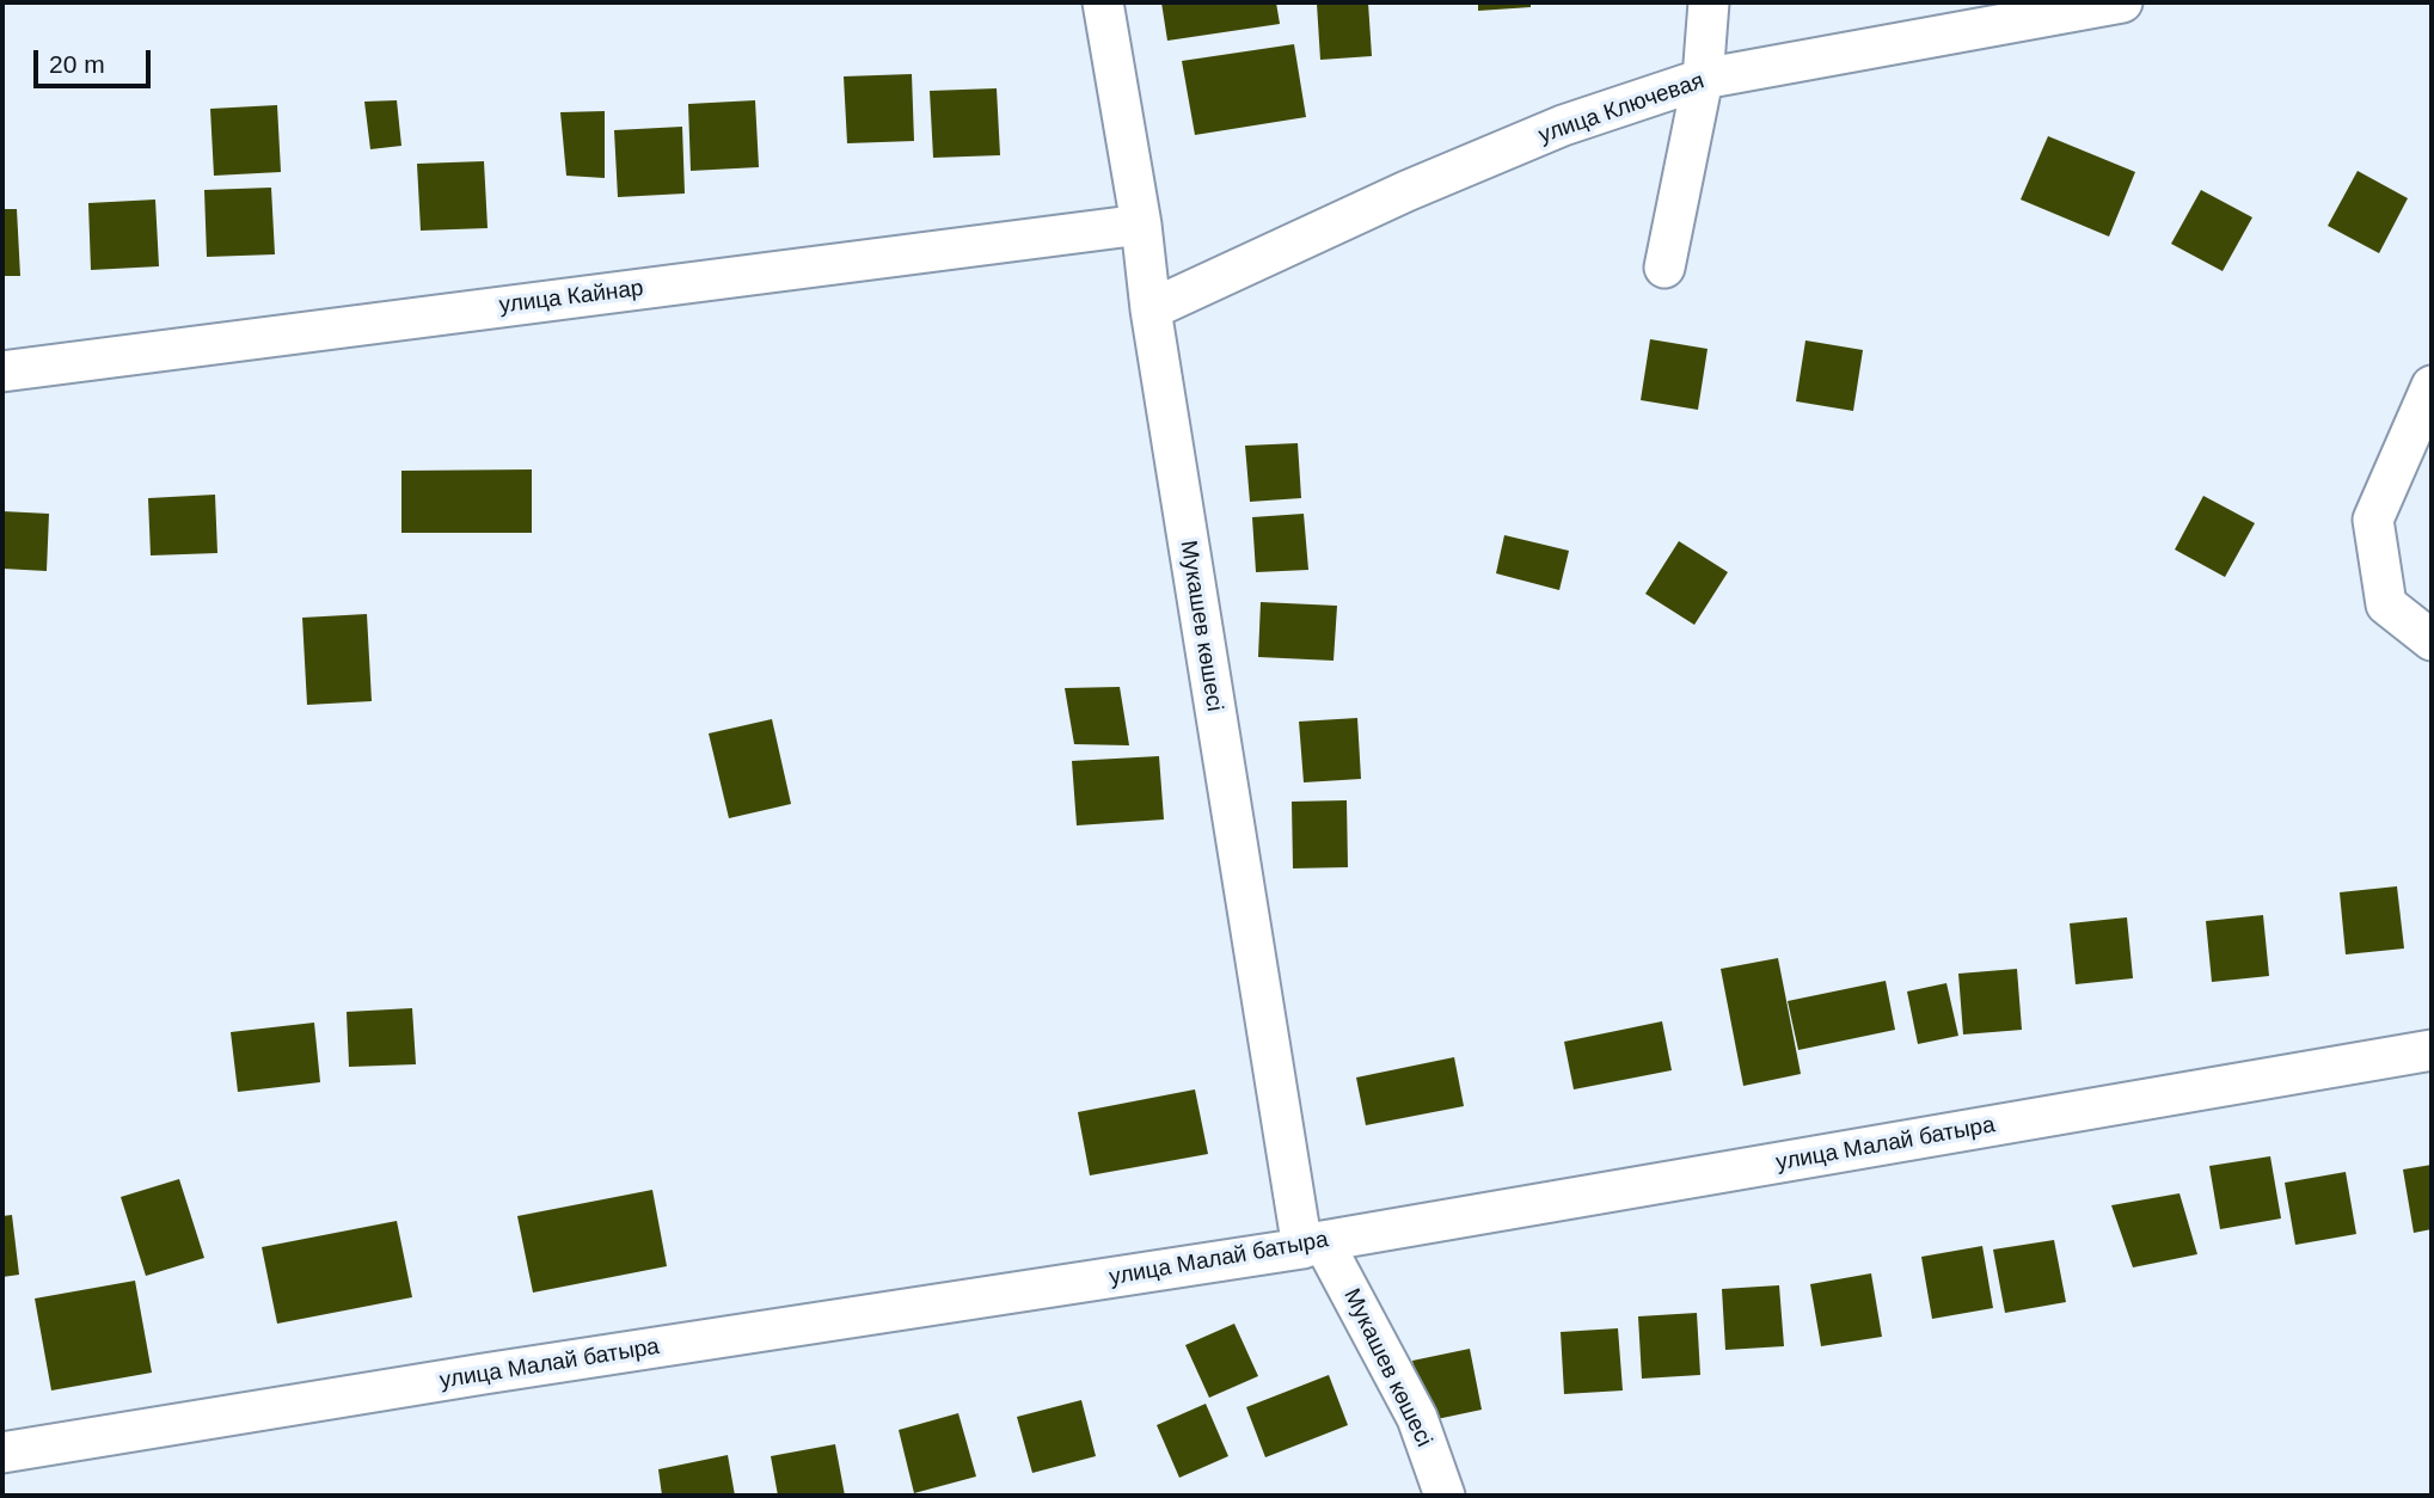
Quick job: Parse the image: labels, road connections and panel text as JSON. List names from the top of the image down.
{
  "streets": {
    "street": [
      "улица Ключевая",
      "улица Кайнар",
      "Мукашев көшесі",
      "улица Малай батыра"
    ]
  },
  "crossings": [
    ["улица Ключевая", "Мукашев көшесі"],
    ["улица Кайнар", "Мукашев көшесі"],
    ["Мукашев көшесі", "улица Малай батыра"]
  ],
  "scale_bar": "20 m"
}
